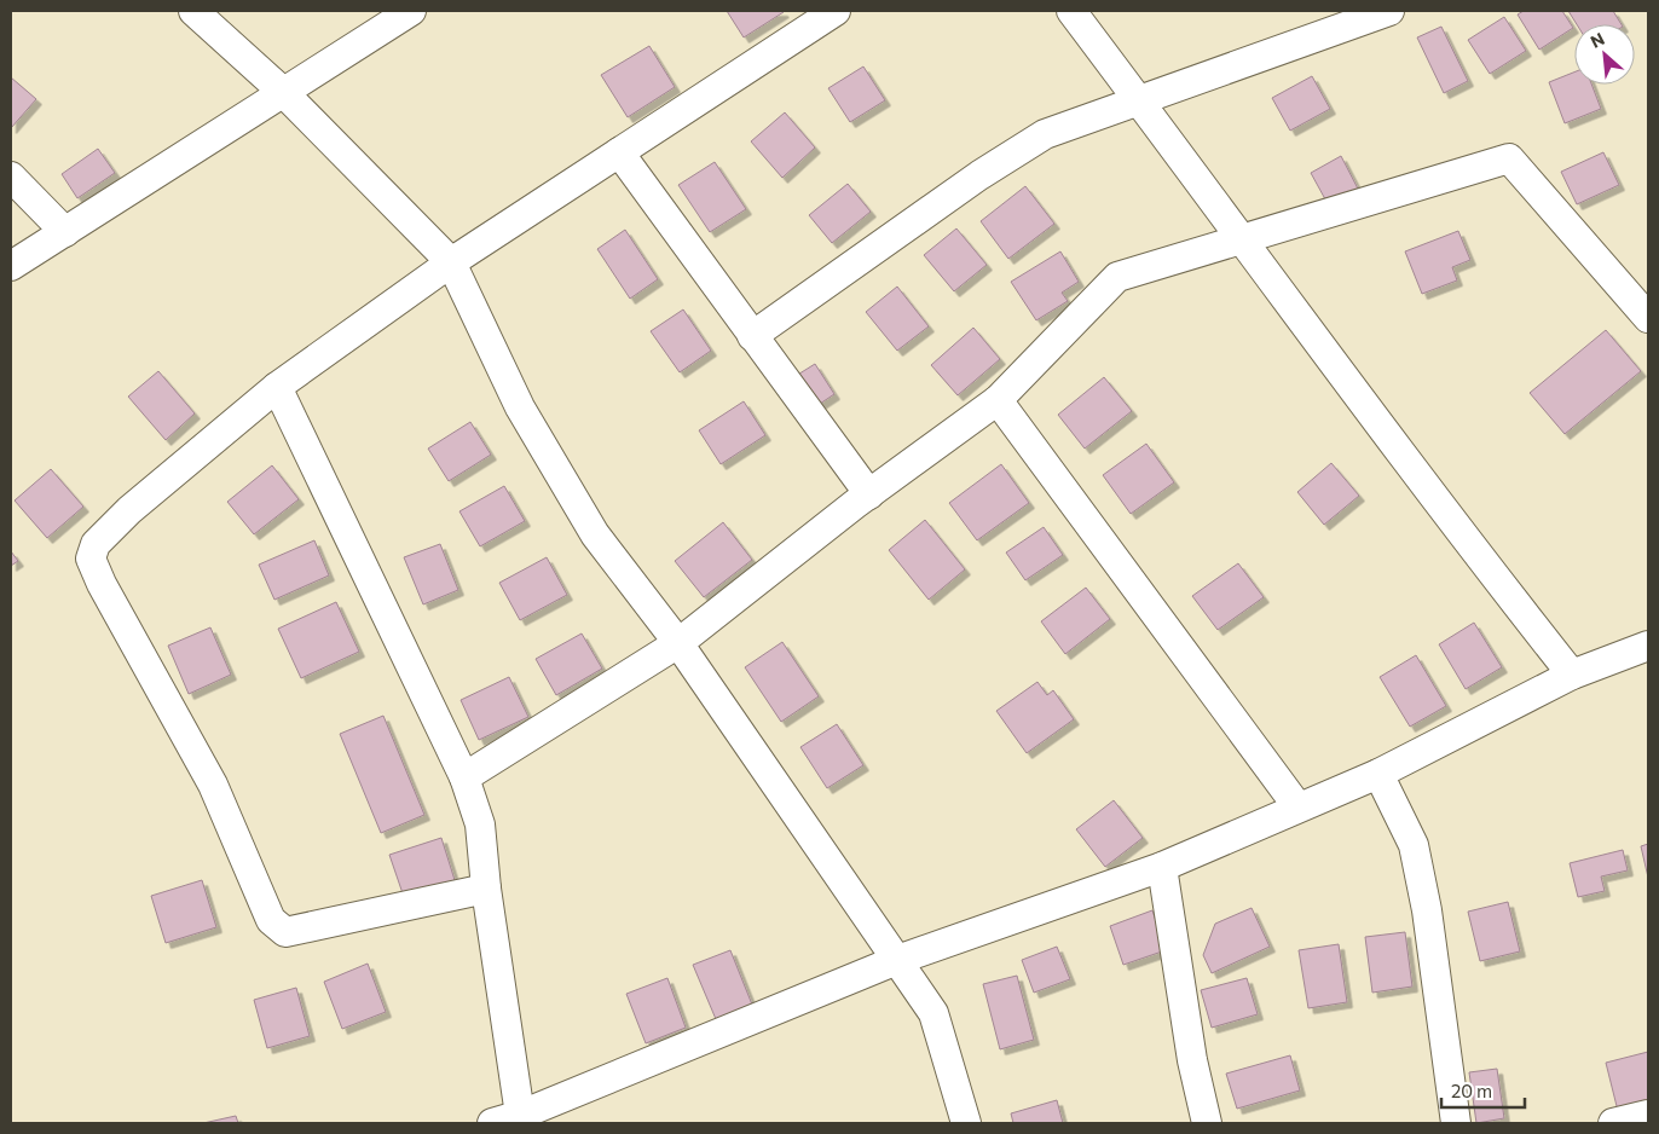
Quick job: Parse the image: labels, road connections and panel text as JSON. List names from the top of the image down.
{
  "scale_bar": "20 m",
  "north": "top left"
}
